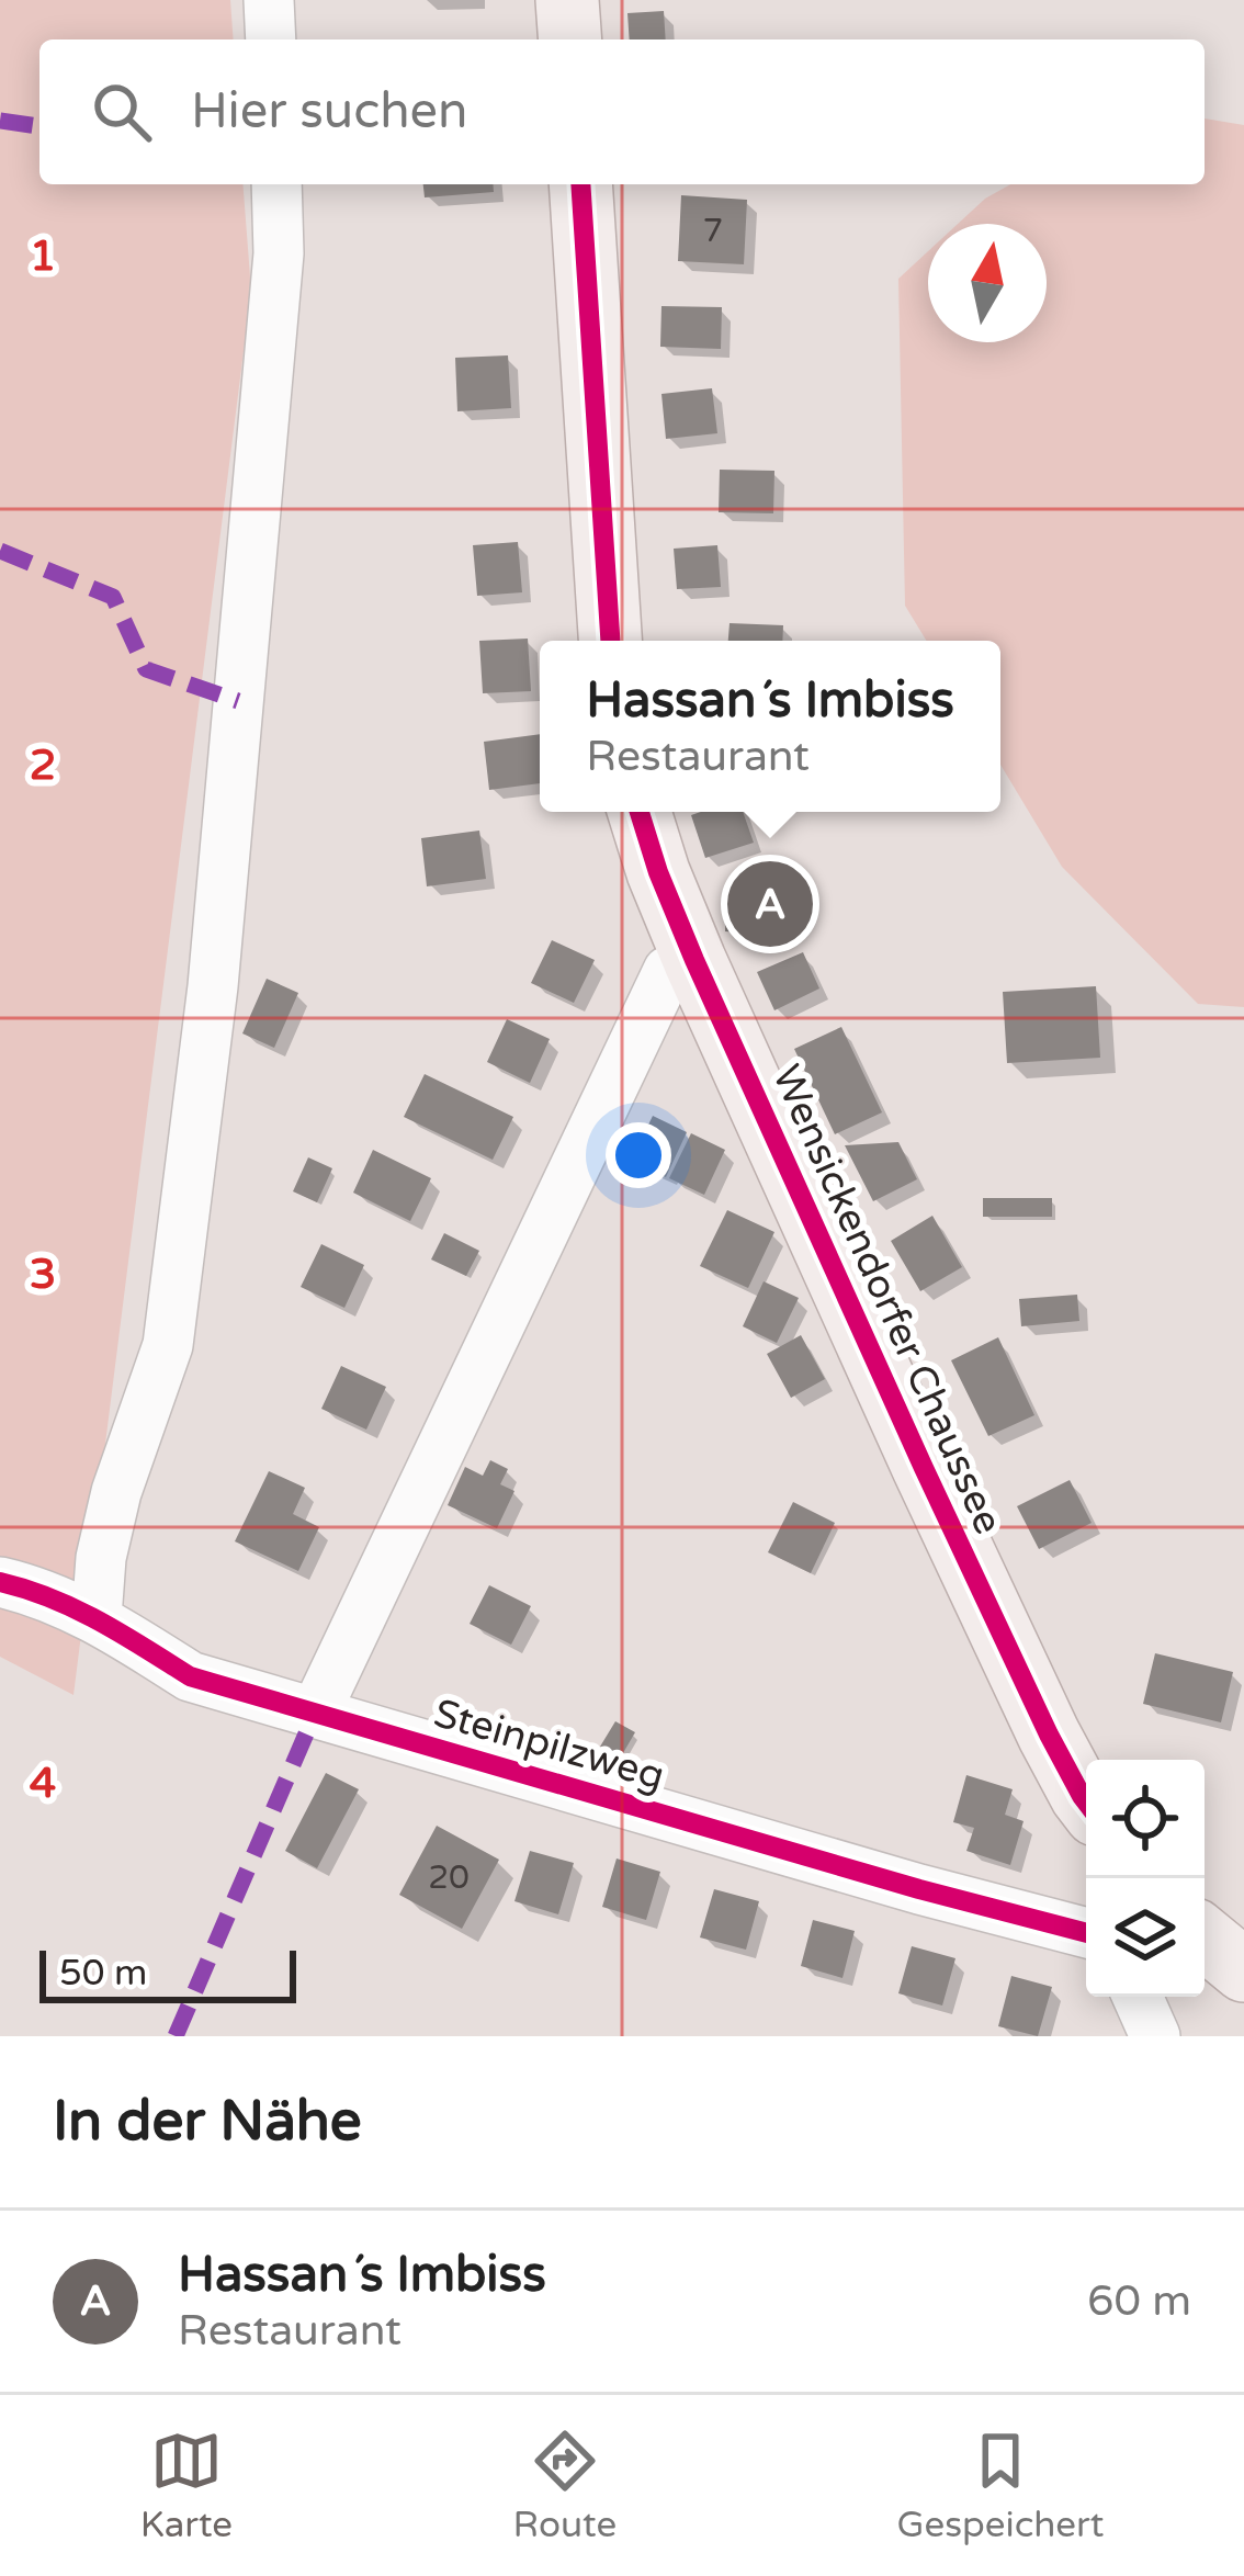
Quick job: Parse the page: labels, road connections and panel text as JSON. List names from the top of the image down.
{
  "streets": {
    "main road": ["Wensickendorfer Chaussee"],
    "street": ["Steinpilzweg"]
  },
  "house_numbers": ["7", "20"],
  "scale_bar": "50 m",
  "north": "top",
  "page": {
    "search": "Hier suchen",
    "popup": ["Hassan´s Imbiss", "Restaurant"],
    "pins": "A",
    "scale": "50 m",
    "heading": "In der Nähe",
    "list": [
      {
        "mark": "A",
        "name": "Hassan´s Imbiss",
        "note": "Restaurant",
        "value": "60 m"
      }
    ],
    "nav": ["Karte", "Route", "Gespeichert"]
  },
  "grid": {
    "rows": [
      "1",
      "2",
      "3",
      "4"
    ]
  }
}
